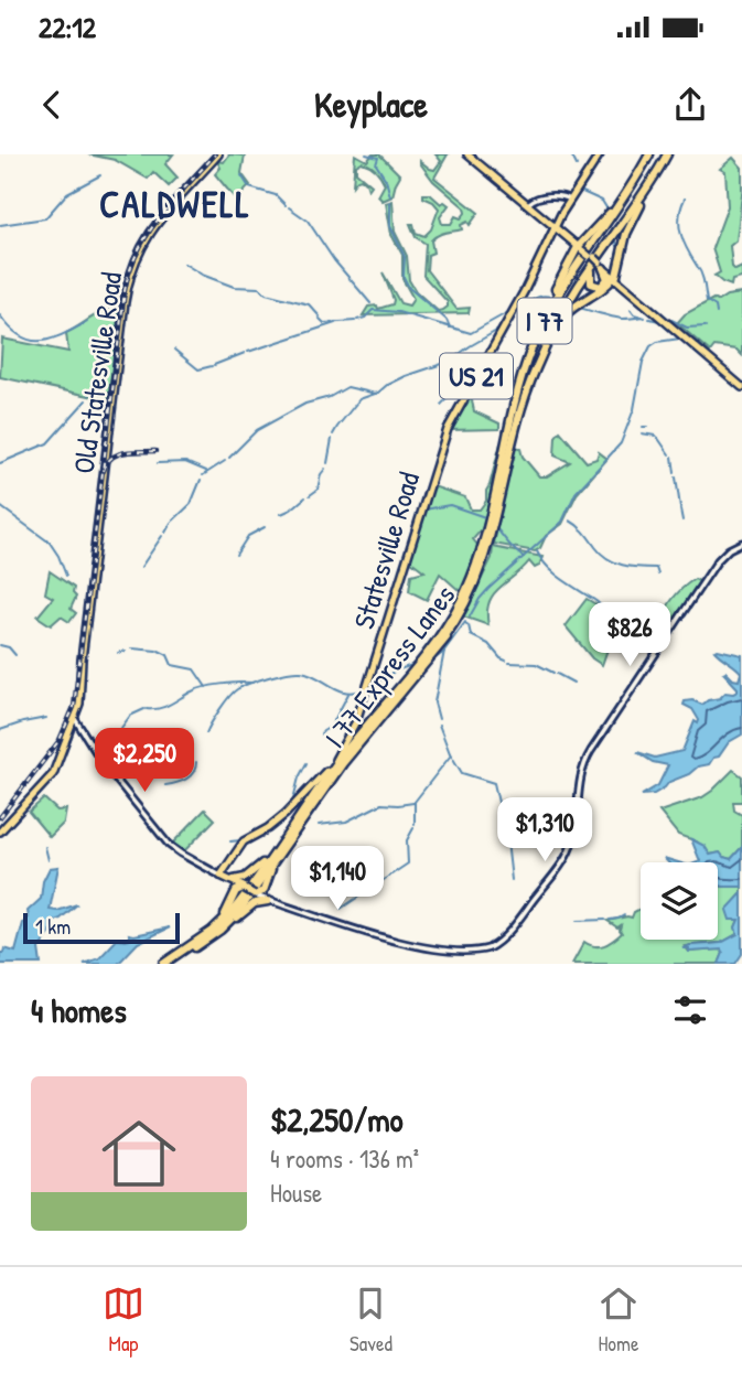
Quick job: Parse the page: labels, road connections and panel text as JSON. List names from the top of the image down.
{
  "streets": {
    "highway": ["I 77", "I 77 Express Lanes"],
    "main road": ["Old Statesville Road", "US 21", "Statesville Road"]
  },
  "crossings": [
    ["I 77", "I 77 Express Lanes"]
  ],
  "districts": ["CALDWELL"],
  "scale_bar": "1 km",
  "page": {
    "status": "22:12",
    "header": "Keyplace",
    "price": [
      "$826",
      "$2,250",
      "$1,310",
      "$1,140"
    ],
    "scale": "1 km",
    "heading": "4 homes",
    "list": [
      {
        "name": "$2,250/mo",
        "note": "4 rooms · 136 m² · House"
      }
    ],
    "tabs": ["Map", "Saved", "Home"]
  }
}
